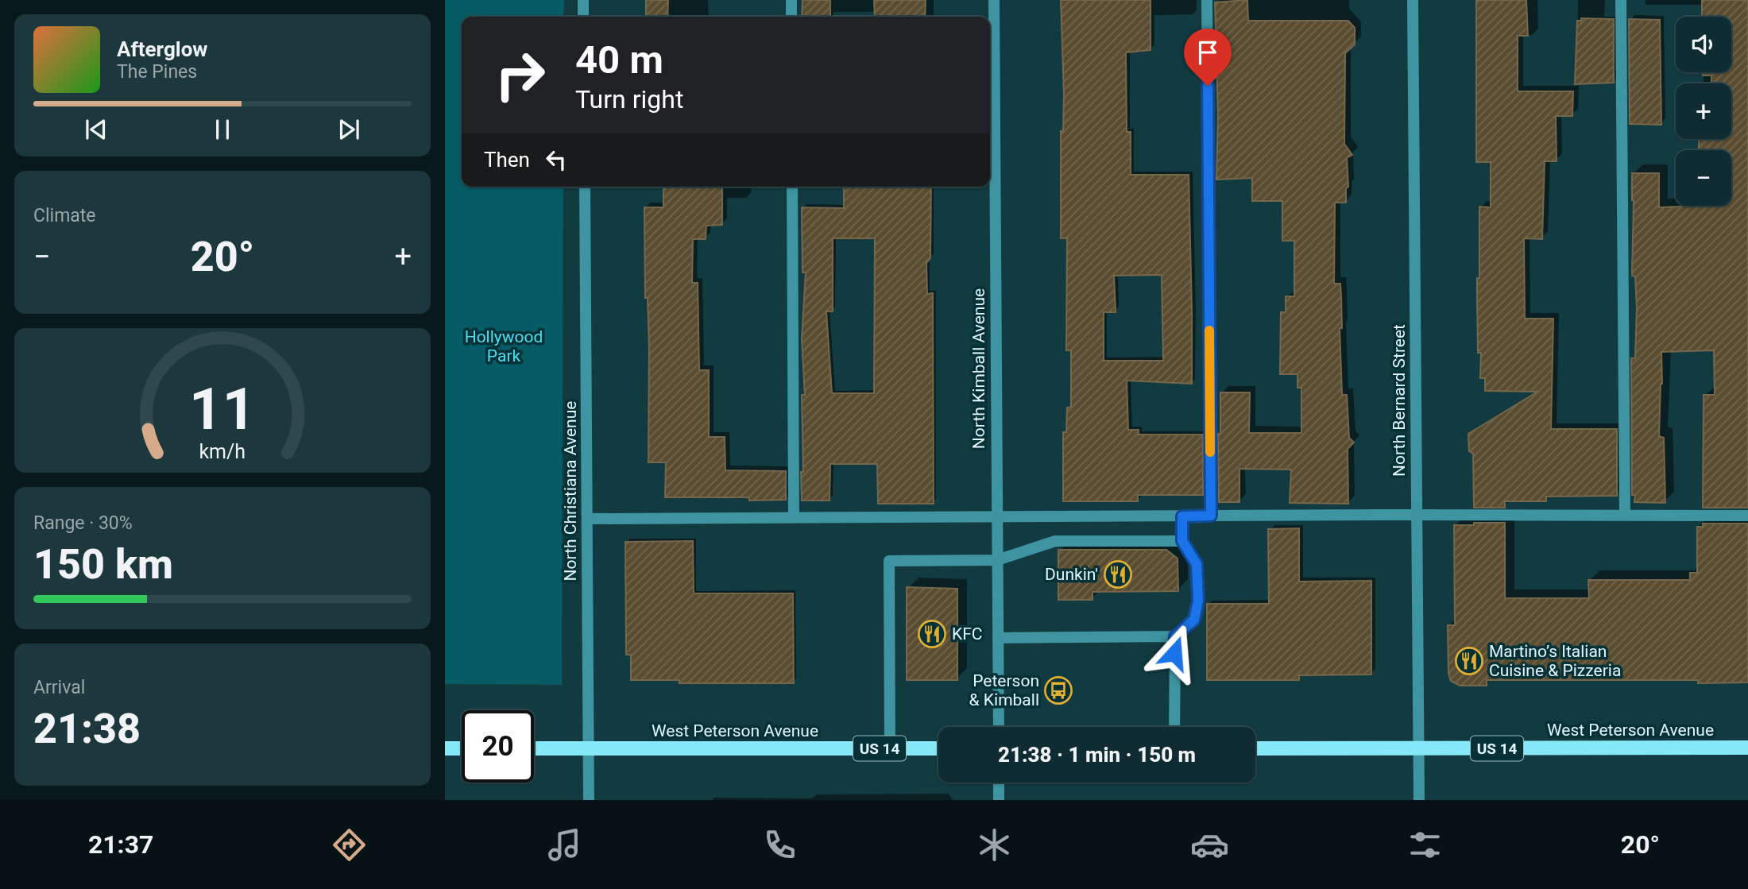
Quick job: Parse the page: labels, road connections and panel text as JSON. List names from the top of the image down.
{
  "streets": {
    "main road": ["West Peterson Avenue", "US 14"],
    "street": ["North Kimball Avenue", "North Bernard Street", "North Christiana Avenue"]
  },
  "crossings": [
    ["North Bernard Street", "West Peterson Avenue"],
    ["North Christiana Avenue", "West Peterson Avenue"]
  ],
  "parks": ["Hollywood Park"],
  "places": {
    "restaurant": ["Dunkin'", "KFC", "Martino’s Italian Cuisine & Pizzeria"],
    "bus stop": ["Peterson & Kimball"]
  },
  "page": {
    "map_buttons": ["+", "−"],
    "turn": ["40 m", "Turn right"],
    "song": ["Afterglow", "The Pines"],
    "then": "Then",
    "tile": [
      "Climate",
      ["Range · 30%", "150 km"],
      ["Arrival", "21:38"]
    ],
    "heat": ["−", "20°", "+"],
    "limit": "20",
    "trip": "21:38 · 1 min · 150 m",
    "tabs": ["21:37", "20°"],
    "gauge": ["11", "km/h"]
  }
}
